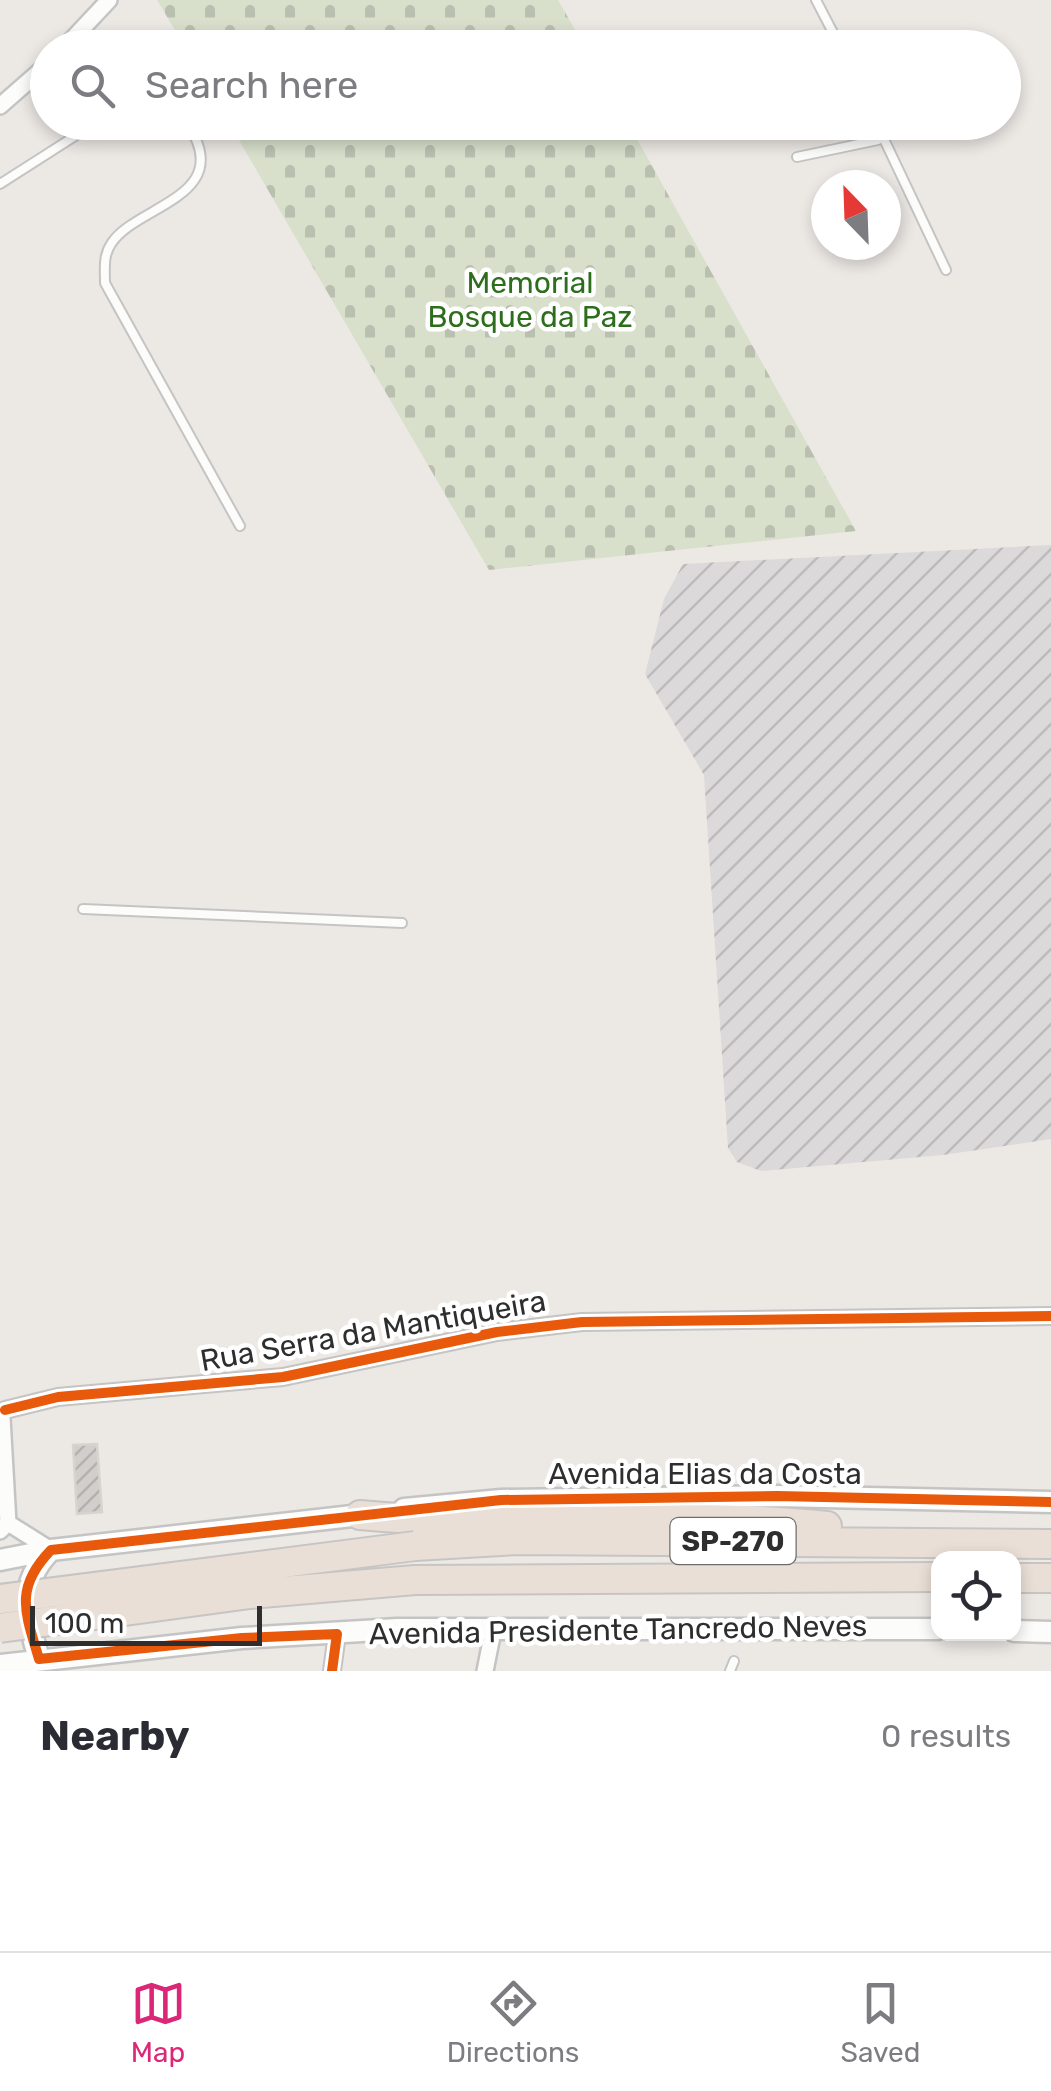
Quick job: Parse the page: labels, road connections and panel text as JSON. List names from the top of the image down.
{
  "streets": {
    "highway": ["SP-270"],
    "main road": ["Avenida Elias da Costa", "Avenida Presidente Tancredo Neves"],
    "street": ["Rua Serra da Mantiqueira"]
  },
  "parks": ["Memorial Bosque da Paz"],
  "scale_bar": "100 m",
  "north": "top left",
  "page": {
    "search": "Search here",
    "scale": "100 m",
    "heading": ["Nearby", "0 results"],
    "nav": ["Map", "Directions", "Saved"]
  }
}
